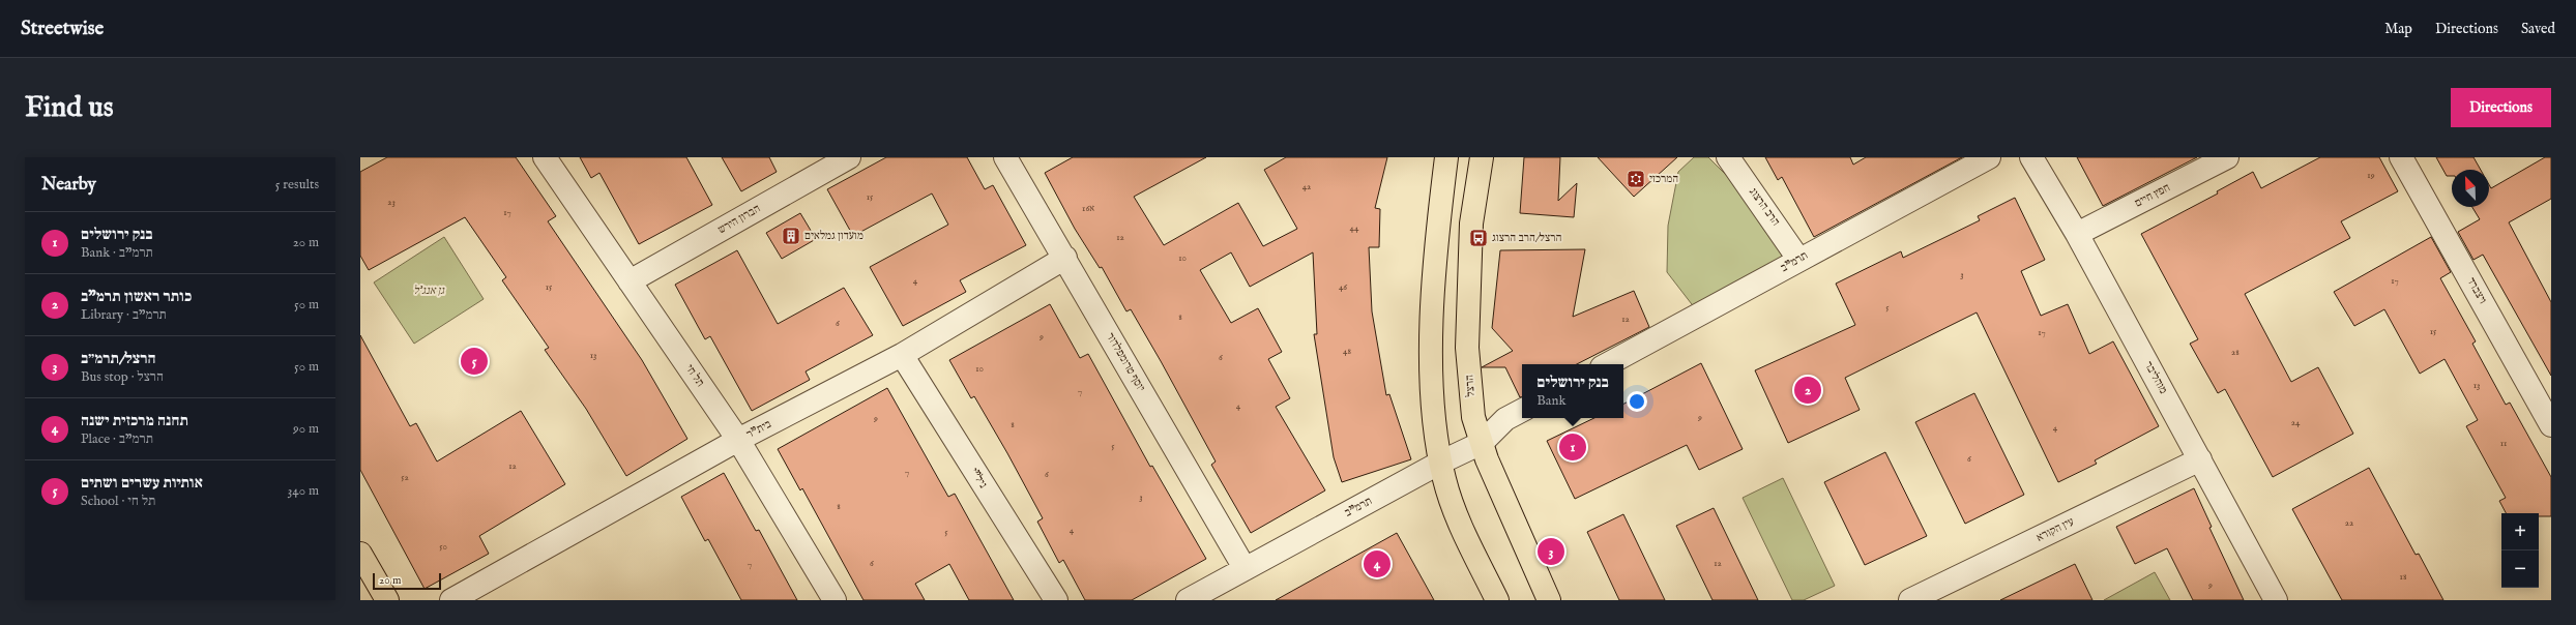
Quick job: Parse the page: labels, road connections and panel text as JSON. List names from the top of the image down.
{
  "streets": {
    "main road": ["הרצל"],
    "street": [
      "חפץ חיים",
      "הרב הרצוג",
      "הברון הירש",
      "תרמ\"ב",
      "ויצברד",
      "יוסף טרומפלדור",
      "תל חי",
      "מוהליבר",
      "בית\"ר",
      "ניל\"י",
      "עין הקורא"
    ]
  },
  "crossings": [
    ["חפץ חיים", "מוהליבר"],
    ["הרב הרצוג", "תרמ\"ב"],
    ["הברון הירש", "תל חי"],
    ["תרמ\"ב", "יוסף טרומפלדור"],
    ["תרמ\"ב", "הרצל"],
    ["יוסף טרומפלדור", "בית\"ר"],
    ["תל חי", "בית\"ר"],
    ["מוהליבר", "עין הקורא"],
    ["בית\"ר", "ניל\"י"]
  ],
  "parks": ["גן אנג'ל"],
  "places": {
    "synagogue": ["המרכזי"],
    "building": ["מועדון גמלאים"],
    "bus stop": ["הרצל/הרב הרצוג"]
  },
  "house_numbers": [
    "19",
    "42",
    "15",
    "23",
    "16א",
    "17",
    "44",
    "12",
    "10",
    "3",
    "4",
    "17",
    "15",
    "46",
    "5",
    "8",
    "12",
    "6",
    "15",
    "17",
    "9",
    "48",
    "28",
    "13",
    "6",
    "10",
    "13",
    "7",
    "4",
    "9",
    "9",
    "24",
    "8",
    "4",
    "11",
    "5",
    "6",
    "12",
    "7",
    "6",
    "52",
    "3",
    "8",
    "22",
    "4",
    "5",
    "50",
    "6",
    "12",
    "7",
    "18",
    "9"
  ],
  "scale_bar": "20 m",
  "north": "top left",
  "page": {
    "header": "Streetwise",
    "nav": ["Map", "Directions", "Saved"],
    "buttons": "Directions",
    "title": "Find us",
    "heading": ["Nearby", "5 results"],
    "list": [
      {
        "mark": "1",
        "name": "בנק ירושלים",
        "note": "Bank · תרמ\"ב",
        "value": "20 m"
      },
      {
        "mark": "2",
        "name": "כותר ראשון תרמ\"ב",
        "note": "Library · תרמ\"ב",
        "value": "50 m"
      },
      {
        "mark": "3",
        "name": "הרצל/תרמ״ב",
        "note": "Bus stop · הרצל",
        "value": "50 m"
      },
      {
        "mark": "4",
        "name": "תחנה מרכזית ישנה",
        "note": "Place · תרמ\"ב",
        "value": "90 m"
      },
      {
        "mark": "5",
        "name": "אותיות עשרים ושתים",
        "note": "School · תל חי",
        "value": "340 m"
      }
    ],
    "pins": [
      "5",
      "2",
      "1",
      "3",
      "4"
    ],
    "popup": ["בנק ירושלים", "Bank"],
    "map_buttons": ["+", "−"],
    "scale": "20 m"
  }
}
